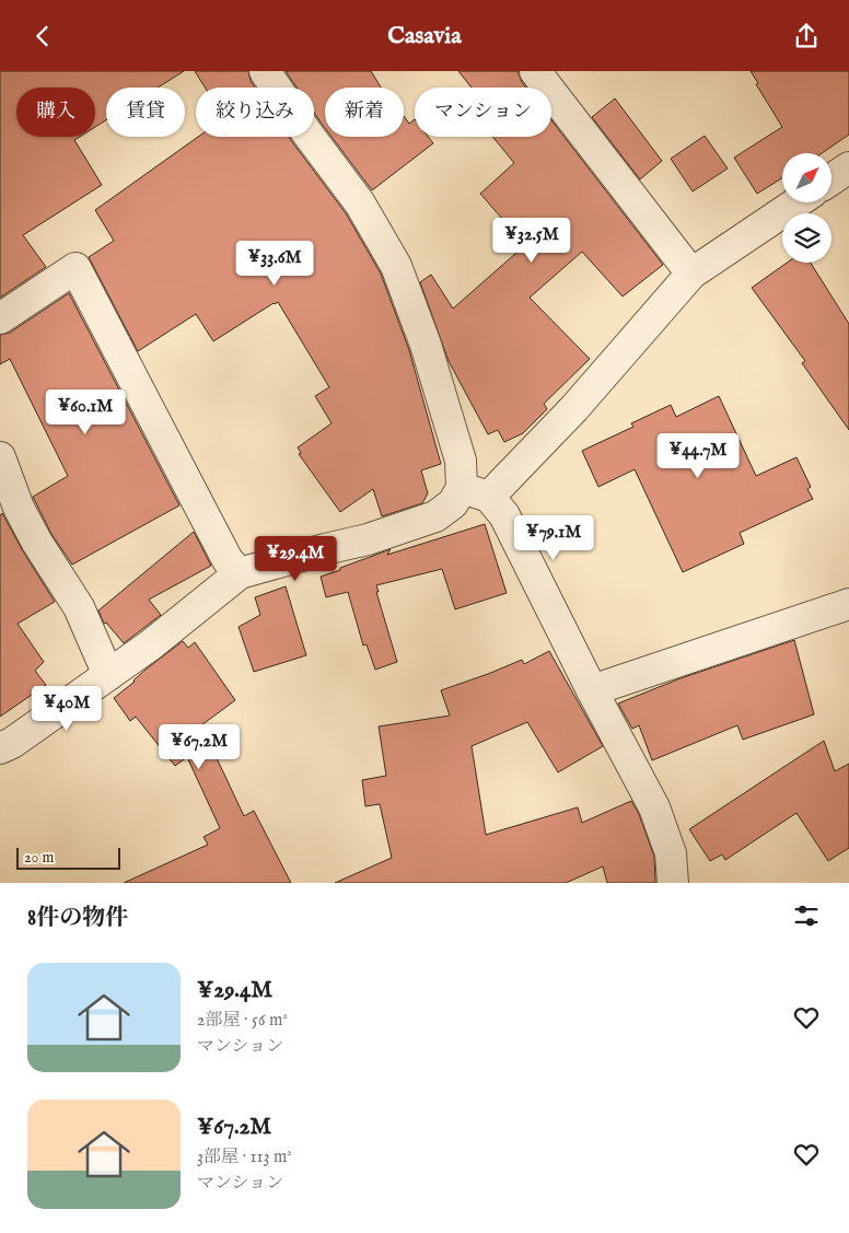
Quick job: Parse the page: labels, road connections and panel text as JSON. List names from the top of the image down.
{
  "scale_bar": "20 m",
  "north": "top right",
  "page": {
    "header": "Casavia",
    "chip": [
      "購入",
      "賃貸",
      "絞り込み",
      "新着",
      "マンション"
    ],
    "price": [
      "¥32.5M",
      "¥33.6M",
      "¥60.1M",
      "¥44.7M",
      "¥79.1M",
      "¥29.4M",
      "¥40M",
      "¥67.2M"
    ],
    "scale": "20 m",
    "heading": "8件の物件",
    "list": [
      {
        "name": "¥29.4M",
        "note": "2部屋 · 56 m² · マンション"
      },
      {
        "name": "¥67.2M",
        "note": "3部屋 · 113 m² · マンション"
      }
    ]
  }
}
